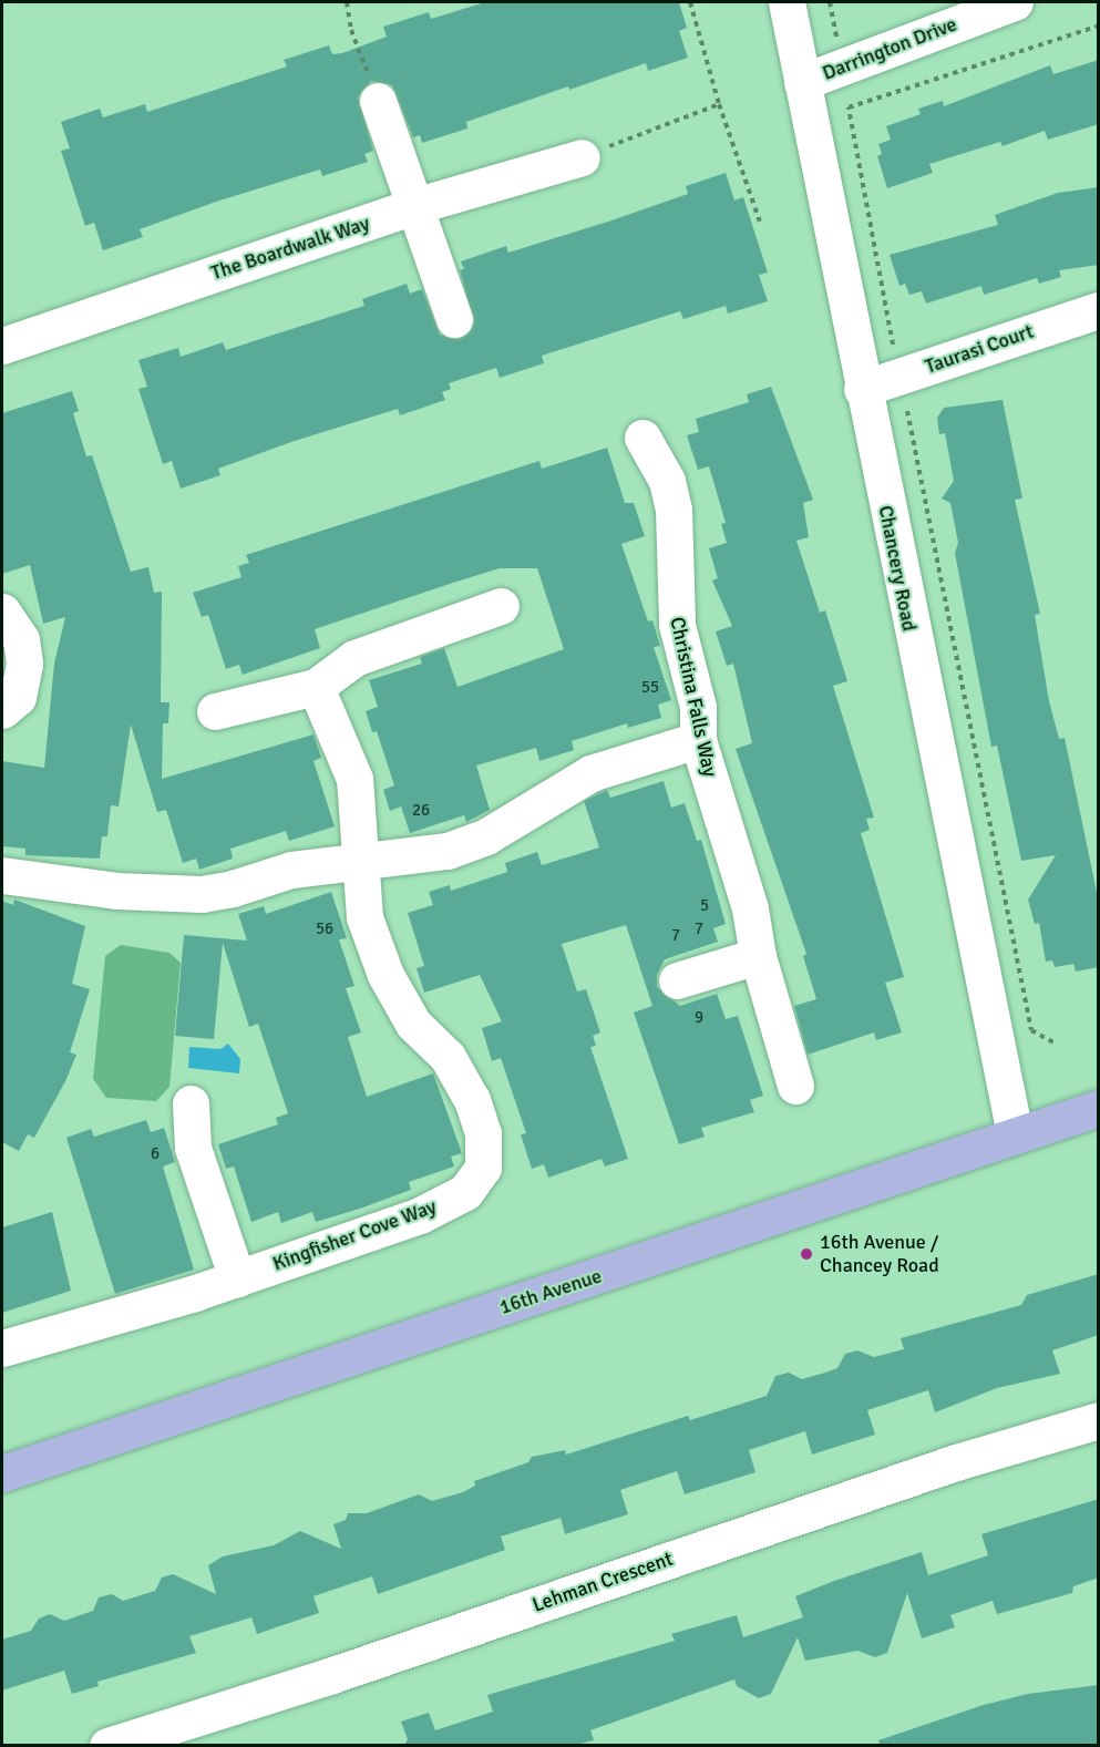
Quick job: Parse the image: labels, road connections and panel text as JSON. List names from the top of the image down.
{
  "streets": {
    "main road": ["16th Avenue"],
    "street": [
      "Darrington Drive",
      "The Boardwalk Way",
      "Taurasi Court",
      "Chancery Road",
      "Christina Falls Way",
      "Kingfisher Cove Way",
      "Lehman Crescent"
    ]
  },
  "crossings": [
    ["Darrington Drive", "Chancery Road"],
    ["Taurasi Court", "Chancery Road"],
    ["Chancery Road", "16th Avenue"]
  ],
  "places": ["16th Avenue / Chancey Road"],
  "house_numbers": [
    "55",
    "26",
    "5",
    "56",
    "7",
    "7",
    "9",
    "6"
  ]
}
